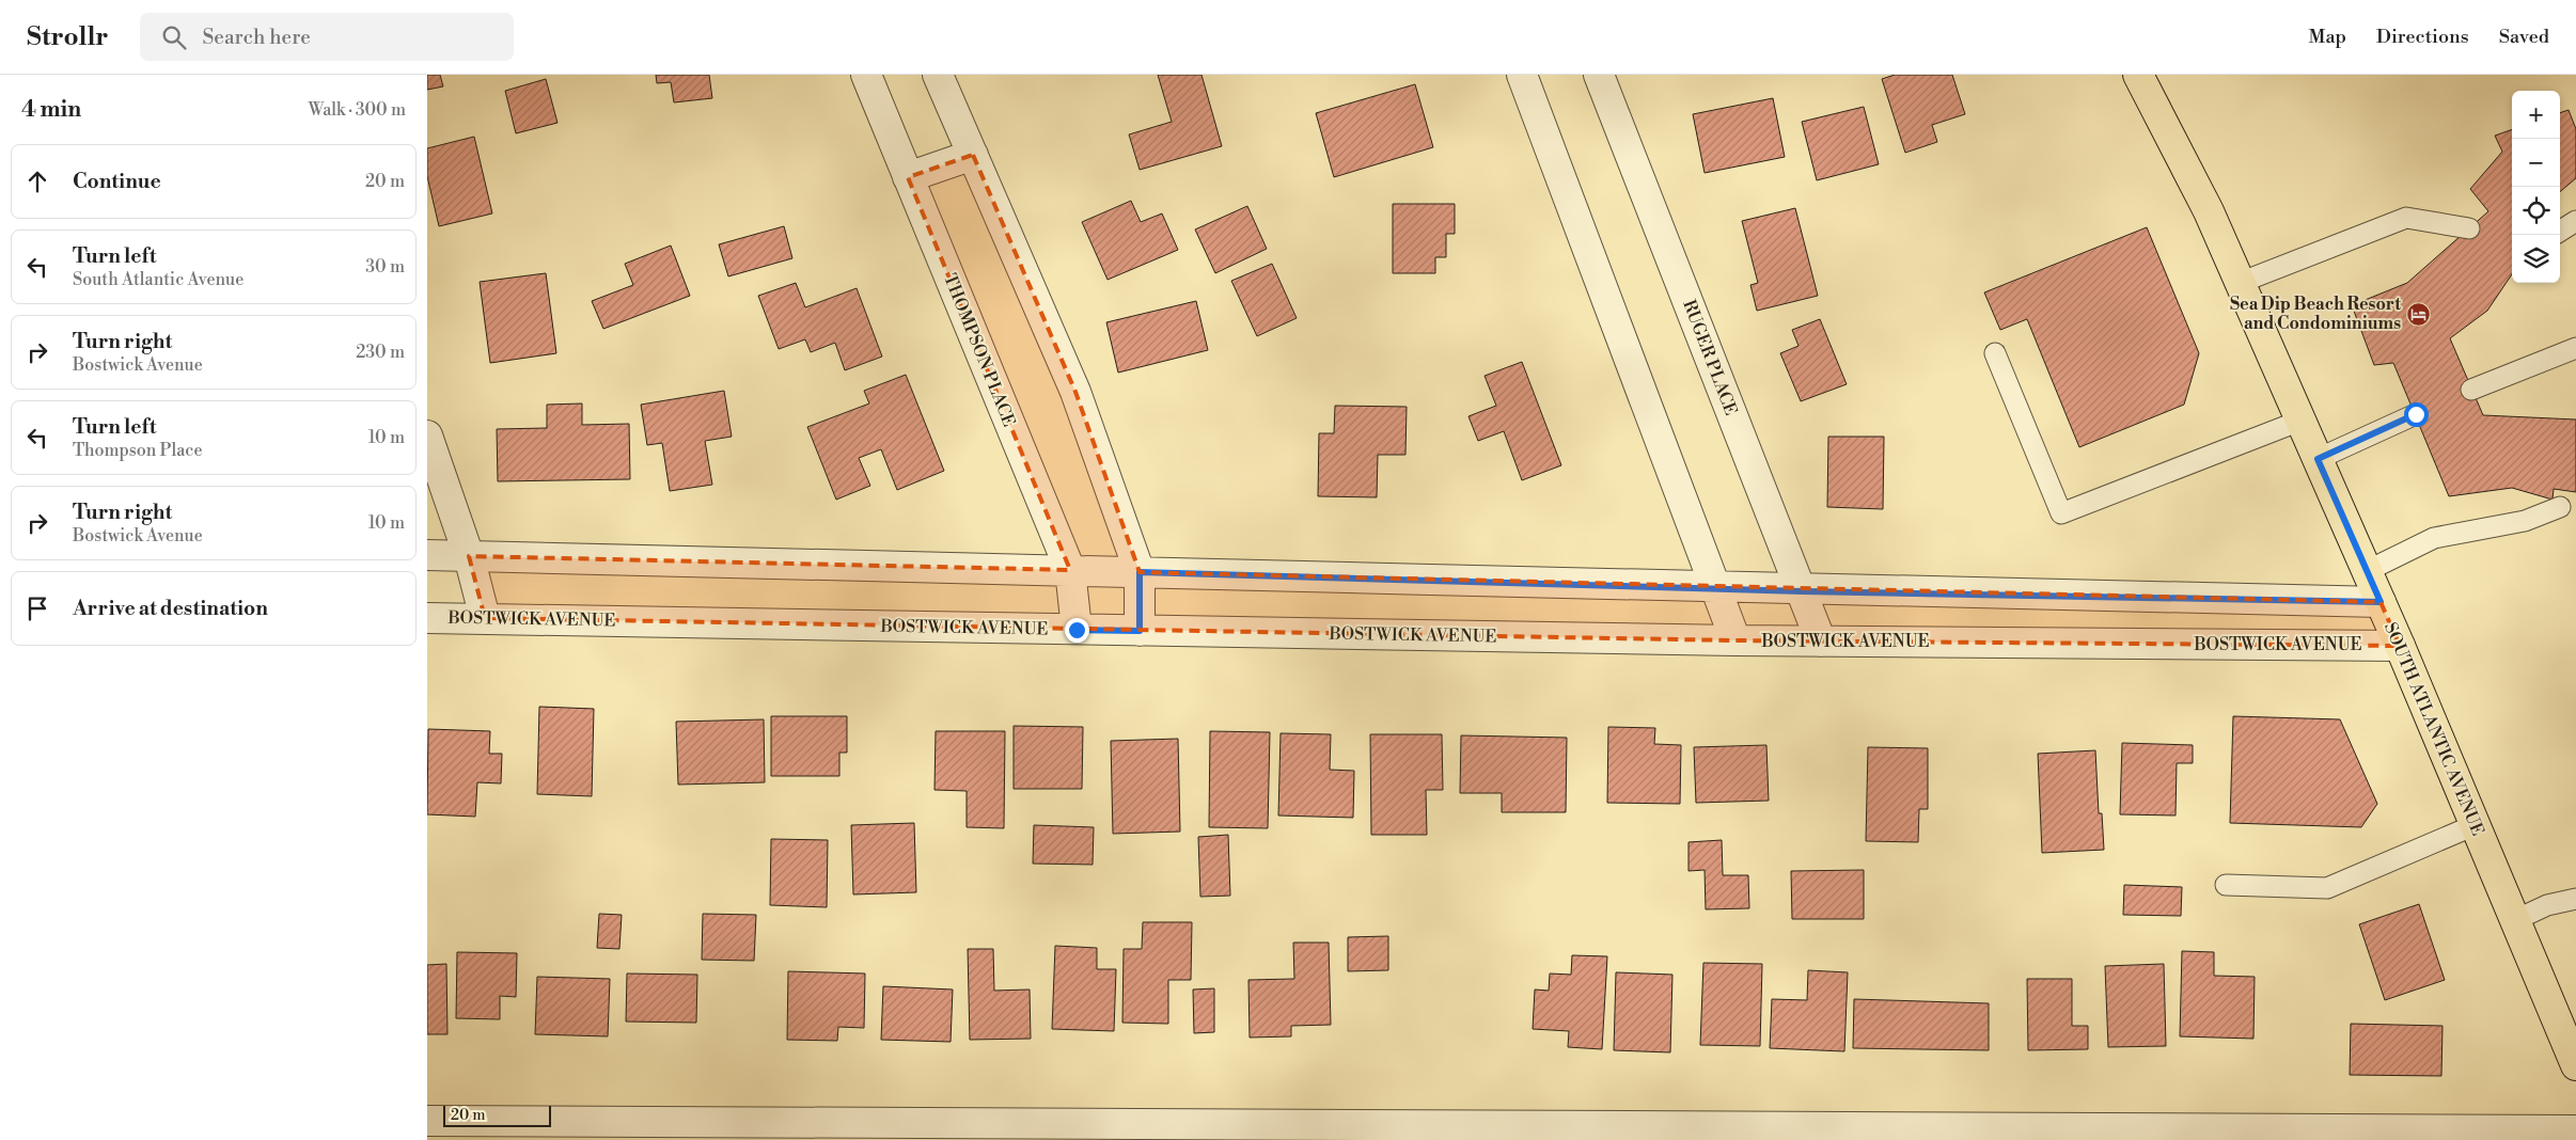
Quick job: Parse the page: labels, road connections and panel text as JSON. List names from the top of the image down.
{
  "streets": {
    "main road": ["SOUTH ATLANTIC AVENUE"],
    "street": ["THOMPSON PLACE", "RUGER PLACE", "BOSTWICK AVENUE"]
  },
  "crossings": [
    ["THOMPSON PLACE", "BOSTWICK AVENUE"],
    ["RUGER PLACE", "BOSTWICK AVENUE"],
    ["BOSTWICK AVENUE", "SOUTH ATLANTIC AVENUE"]
  ],
  "places": {
    "hotel": ["Sea Dip Beach Resort and Condominiums"]
  },
  "scale_bar": "20 m",
  "page": {
    "header": "Strollr",
    "search": "Search here",
    "nav": ["Map", "Directions", "Saved"],
    "heading": ["4 min", "Walk · 300 m"],
    "map_buttons": ["+", "−"],
    "list": [
      ["Continue", "20 m"],
      ["Turn left", "South Atlantic Avenue", "30 m"],
      ["Turn right", "Bostwick Avenue", "230 m"],
      ["Turn left", "Thompson Place", "10 m"],
      ["Turn right", "Bostwick Avenue", "10 m"],
      "Arrive at destination"
    ],
    "scale": "20 m"
  }
}
